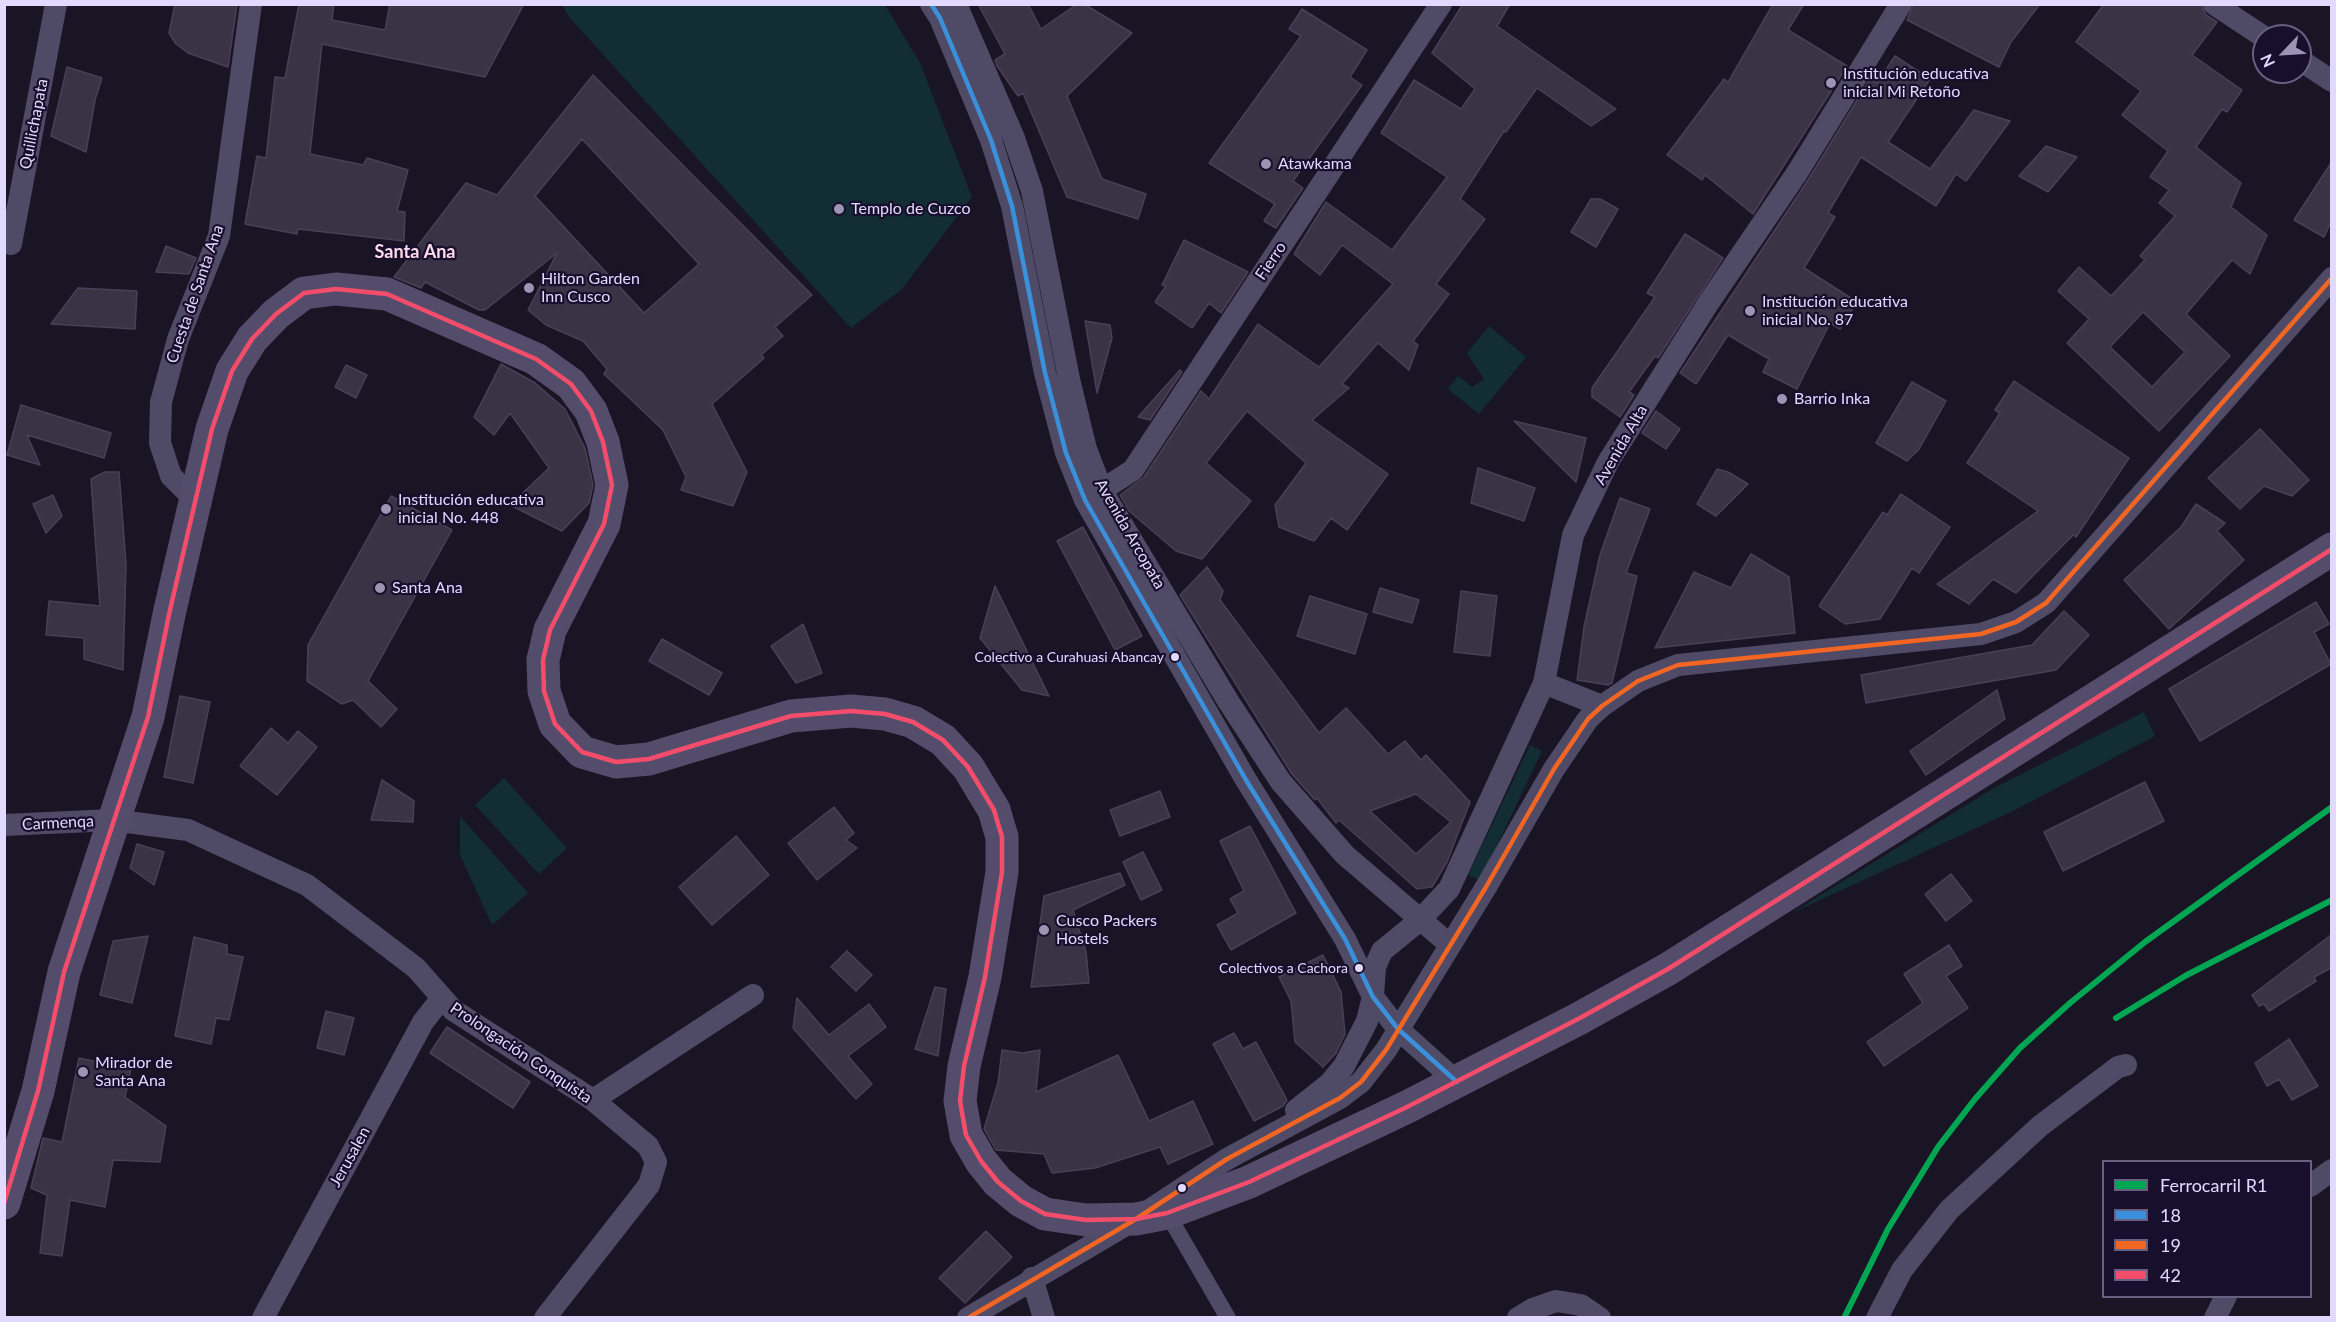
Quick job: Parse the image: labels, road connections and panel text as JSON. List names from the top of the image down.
{
  "streets": {
    "street": [
      "Quillichapata",
      "Fierro",
      "Cuesta de Santa Ana",
      "Avenida Alta",
      "Avenida Arcopata",
      "Carmenqa",
      "Prolongación Conquista",
      "Jerusalen"
    ]
  },
  "crossings": [
    ["Fierro", "Avenida Arcopata"],
    ["Avenida Alta", "Avenida Arcopata"],
    ["Carmenqa", "Prolongación Conquista"],
    ["Prolongación Conquista", "Jerusalen"]
  ],
  "districts": ["Santa Ana"],
  "places": [
    "Institución educativa inicial Mi Retoño",
    "Atawkama",
    "Templo de Cuzco",
    "Hilton Garden Inn Cusco",
    "Institución educativa inicial No. 87",
    "Barrio Inka",
    "Institución educativa inicial No. 448",
    "Santa Ana",
    "Colectivo a Curahuasi Abancay",
    "Cusco Packers Hostels",
    "Colectivos a Cachora",
    "Mirador de Santa Ana"
  ],
  "lines": [
    "transit line 18",
    "transit line 19",
    "transit line 42",
    "rail line R1"
  ],
  "legend": [
    "Ferrocarril R1",
    "18",
    "19",
    "42"
  ],
  "north": "bottom left"
}
